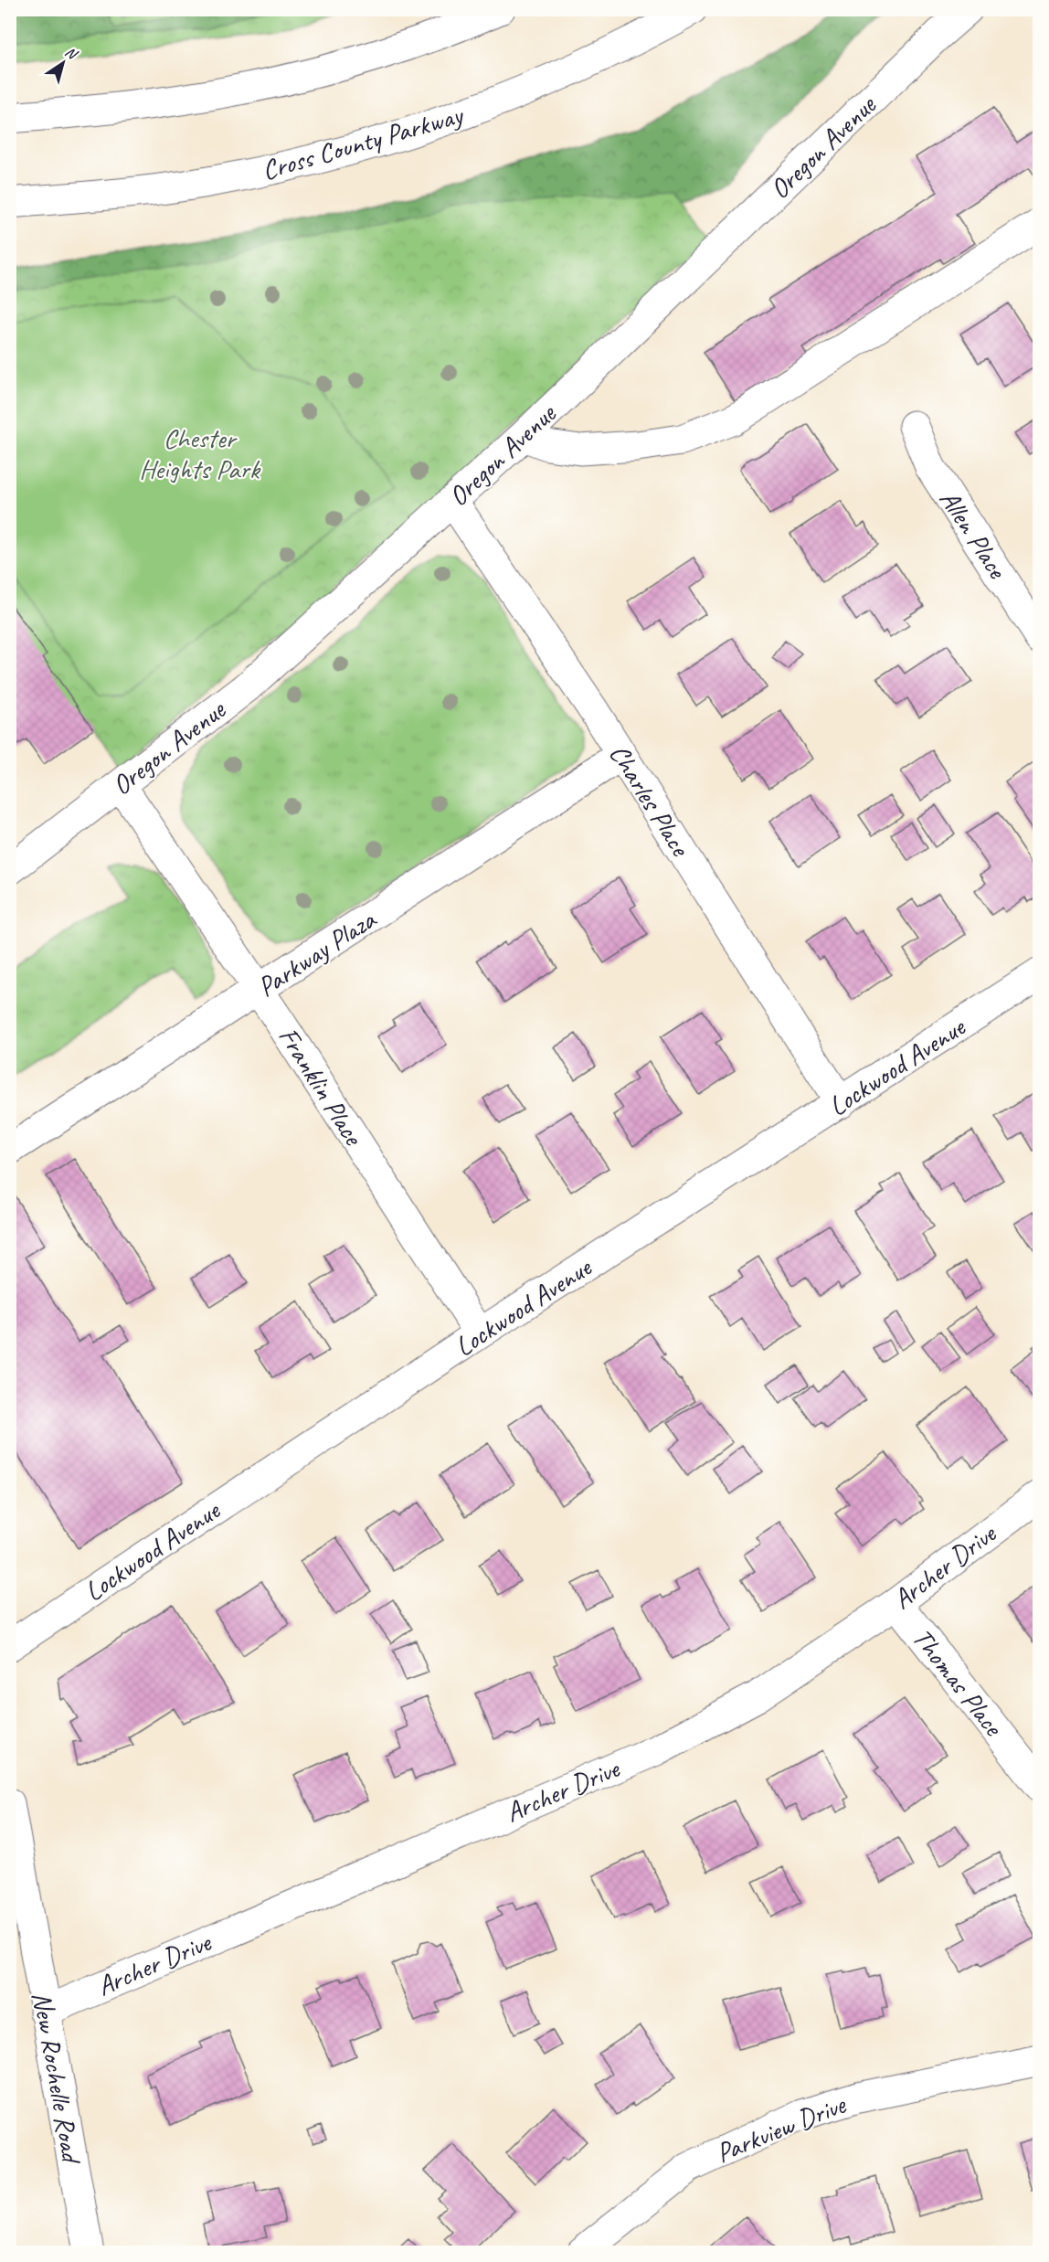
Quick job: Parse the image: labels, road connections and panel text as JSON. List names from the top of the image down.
{
  "streets": {
    "main road": [
      "Cross County Parkway",
      "Oregon Avenue",
      "Allen Place",
      "Charles Place",
      "Parkway Plaza",
      "Lockwood Avenue",
      "Franklin Place",
      "Archer Drive",
      "Thomas Place",
      "New Rochelle Road",
      "Parkview Drive"
    ]
  },
  "crossings": [
    ["Oregon Avenue", "Charles Place"],
    ["Oregon Avenue", "Franklin Place"],
    ["Charles Place", "Parkway Plaza"],
    ["Charles Place", "Lockwood Avenue"],
    ["Parkway Plaza", "Franklin Place"],
    ["Lockwood Avenue", "Franklin Place"],
    ["Archer Drive", "Thomas Place"],
    ["Archer Drive", "New Rochelle Road"]
  ],
  "parks": ["Chester Heights Park"],
  "north": "top right"
}
